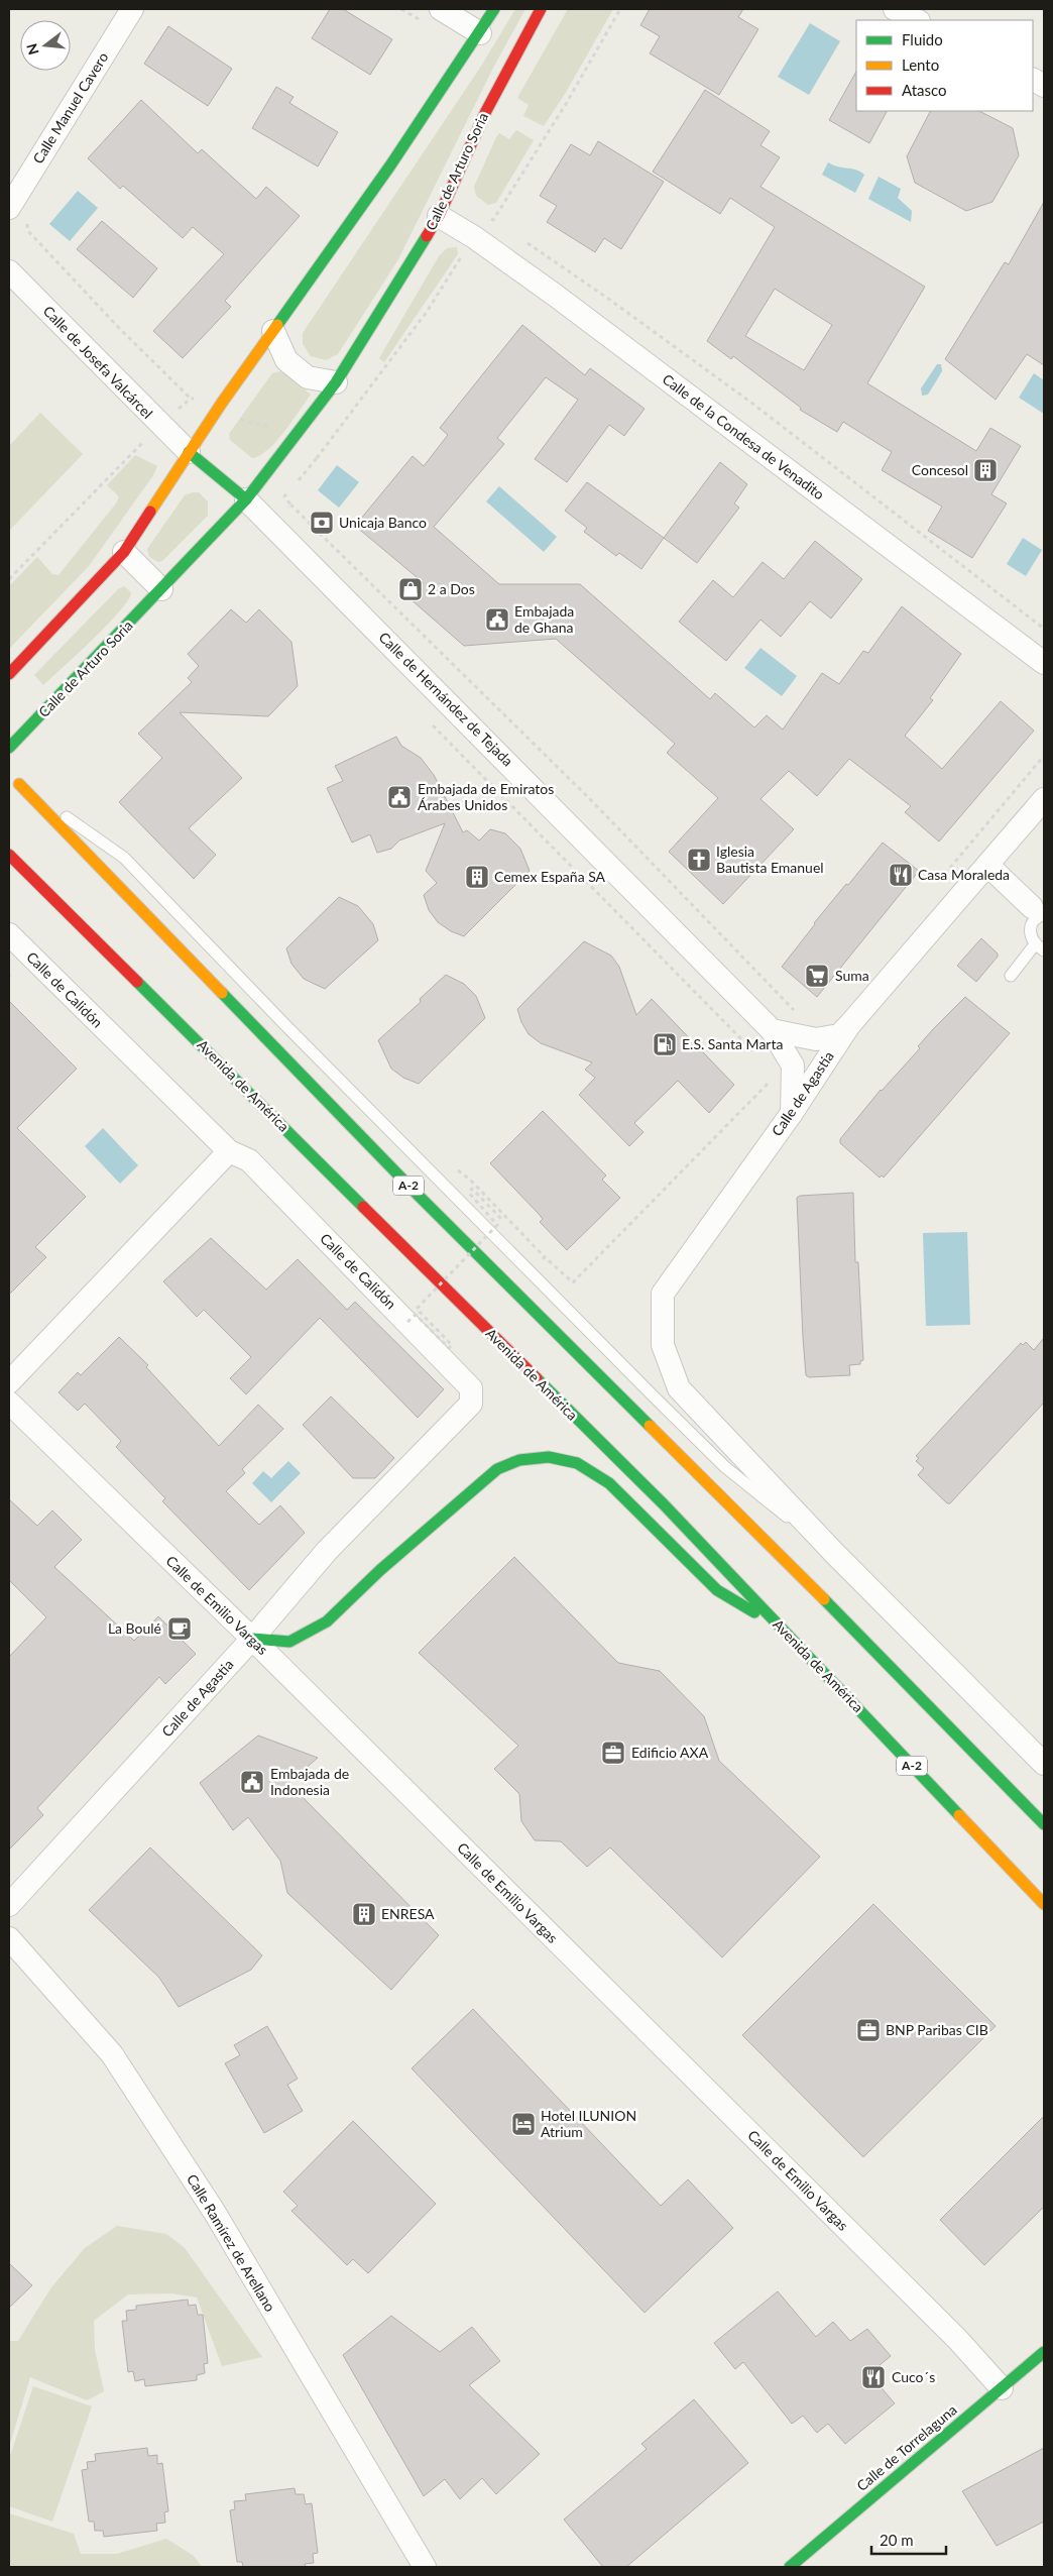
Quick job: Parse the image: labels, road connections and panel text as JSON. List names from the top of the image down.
{
  "streets": {
    "main road": [
      "Calle de Arturo Soria",
      "Avenida de América",
      "A-2",
      "Calle de Torrelaguna"
    ],
    "street": [
      "Calle Manuel Cavero",
      "Calle de Josefa Valcárcel",
      "Calle de la Condesa de Venadito",
      "Calle de Hernández de Tejada",
      "Calle de Calidón",
      "Calle de Agastia",
      "Calle de Emilio Vargas",
      "Calle Ramírez de Arellano"
    ]
  },
  "crossings": [
    ["Calle de Arturo Soria", "Calle de la Condesa de Venadito"],
    ["Calle de Arturo Soria", "Calle de Hernández de Tejada"],
    ["Calle de Hernández de Tejada", "Calle de Agastia"],
    ["Calle de Calidón", "Calle de Agastia"],
    ["Calle de Agastia", "Calle de Emilio Vargas"],
    ["Calle de Emilio Vargas", "Calle de Torrelaguna"]
  ],
  "places": {
    "building": ["Concesol", "Cemex España SA", "ENRESA"],
    "bank": ["Unicaja Banco"],
    "shop": ["2 a Dos"],
    "public building": ["Embajada de Ghana", "Embajada de Emiratos Árabes Unidos", "Embajada de Indonesia"],
    "church": ["Iglesia Bautista Emanuel"],
    "restaurant": ["Casa Moraleda", "Cuco´s"],
    "supermarket": ["Suma"],
    "fuel station": ["E.S. Santa Marta"],
    "cafe": ["La Boulé"],
    "office": ["Edificio AXA", "BNP Paribas CIB"],
    "hotel": ["Hotel ILUNION Atrium"]
  },
  "legend": ["Fluido", "Lento", "Atasco"],
  "scale_bar": "20 m",
  "north": "left"
}
